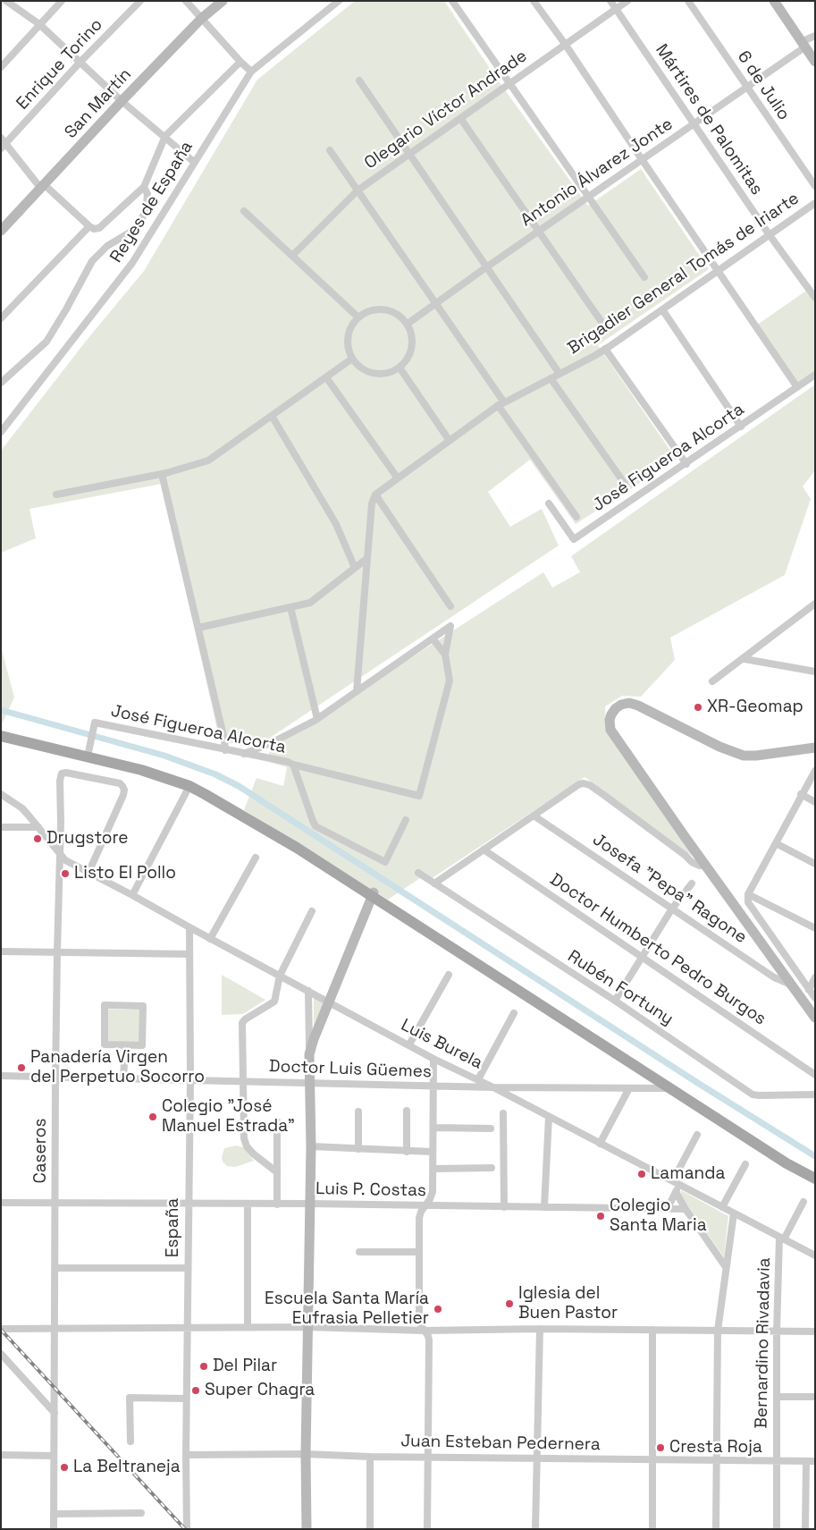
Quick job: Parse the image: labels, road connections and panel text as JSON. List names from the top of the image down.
{
  "streets": {
    "main road": ["San Martín"],
    "street": [
      "Enrique Torino",
      "6 de Julio",
      "Olegario Víctor Andrade",
      "Mártires de Palomitas",
      "Antonio Álvarez Jonte",
      "Reyes de España",
      "Brigadier General Tomás de Iriarte",
      "José Figueroa Alcorta",
      "Josefa \"Pepa\" Ragone",
      "Doctor Humberto Pedro Burgos",
      "Rubén Fortuny",
      "Luis Burela",
      "Doctor Luis Güemes",
      "Caseros",
      "Luis P. Costas",
      "España",
      "Bernardino Rivadavia",
      "Juan Esteban Pedernera"
    ]
  },
  "crossings": [
    ["6 de Julio", "Antonio Álvarez Jonte"],
    ["Olegario Víctor Andrade", "Mártires de Palomitas"],
    ["Mártires de Palomitas", "Antonio Álvarez Jonte"],
    ["Mártires de Palomitas", "Brigadier General Tomás de Iriarte"],
    ["Luis Burela", "Doctor Luis Güemes"],
    ["Luis Burela", "Caseros"],
    ["Luis Burela", "España"],
    ["Luis Burela", "Bernardino Rivadavia"],
    ["Doctor Luis Güemes", "Caseros"],
    ["Doctor Luis Güemes", "España"],
    ["Caseros", "Luis P. Costas"],
    ["Luis P. Costas", "España"],
    ["España", "Juan Esteban Pedernera"],
    ["Bernardino Rivadavia", "Juan Esteban Pedernera"]
  ],
  "places": [
    "XR-Geomap",
    "Drugstore",
    "Listo El Pollo",
    "Panadería Virgen del Perpetuo Socorro",
    "Colegio \"José Manuel Estrada\"",
    "Lamanda",
    "Colegio Santa Maria",
    "Iglesia del Buen Pastor",
    "Escuela Santa María Eufrasia Pelletier",
    "Del Pilar",
    "Super Chagra",
    "Cresta Roja",
    "La Beltraneja"
  ]
}
